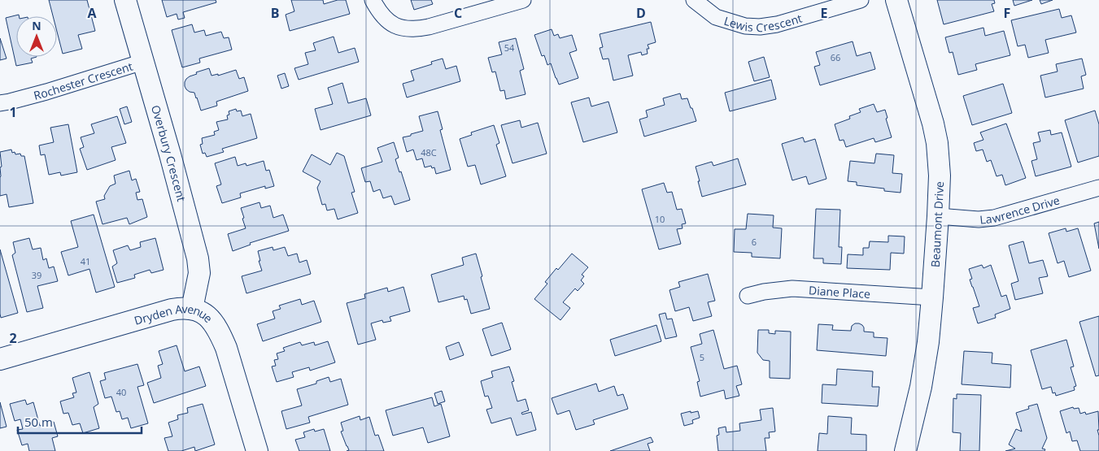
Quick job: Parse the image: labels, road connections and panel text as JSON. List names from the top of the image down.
{
  "streets": {
    "street": [
      "Lewis Crescent",
      "Rochester Crescent",
      "Overbury Crescent",
      "Lawrence Drive",
      "Beaumont Drive",
      "Diane Place",
      "Dryden Avenue"
    ]
  },
  "crossings": [
    ["Rochester Crescent", "Overbury Crescent"],
    ["Overbury Crescent", "Dryden Avenue"],
    ["Lawrence Drive", "Beaumont Drive"],
    ["Beaumont Drive", "Diane Place"]
  ],
  "house_numbers": [
    "54",
    "66",
    "48C",
    "10",
    "6",
    "41",
    "39",
    "5",
    "40"
  ],
  "scale_bar": "50 m",
  "north": "top",
  "grid": {
    "columns": [
      "A",
      "B",
      "C",
      "D",
      "E",
      "F"
    ],
    "rows": ["1", "2"]
  }
}
